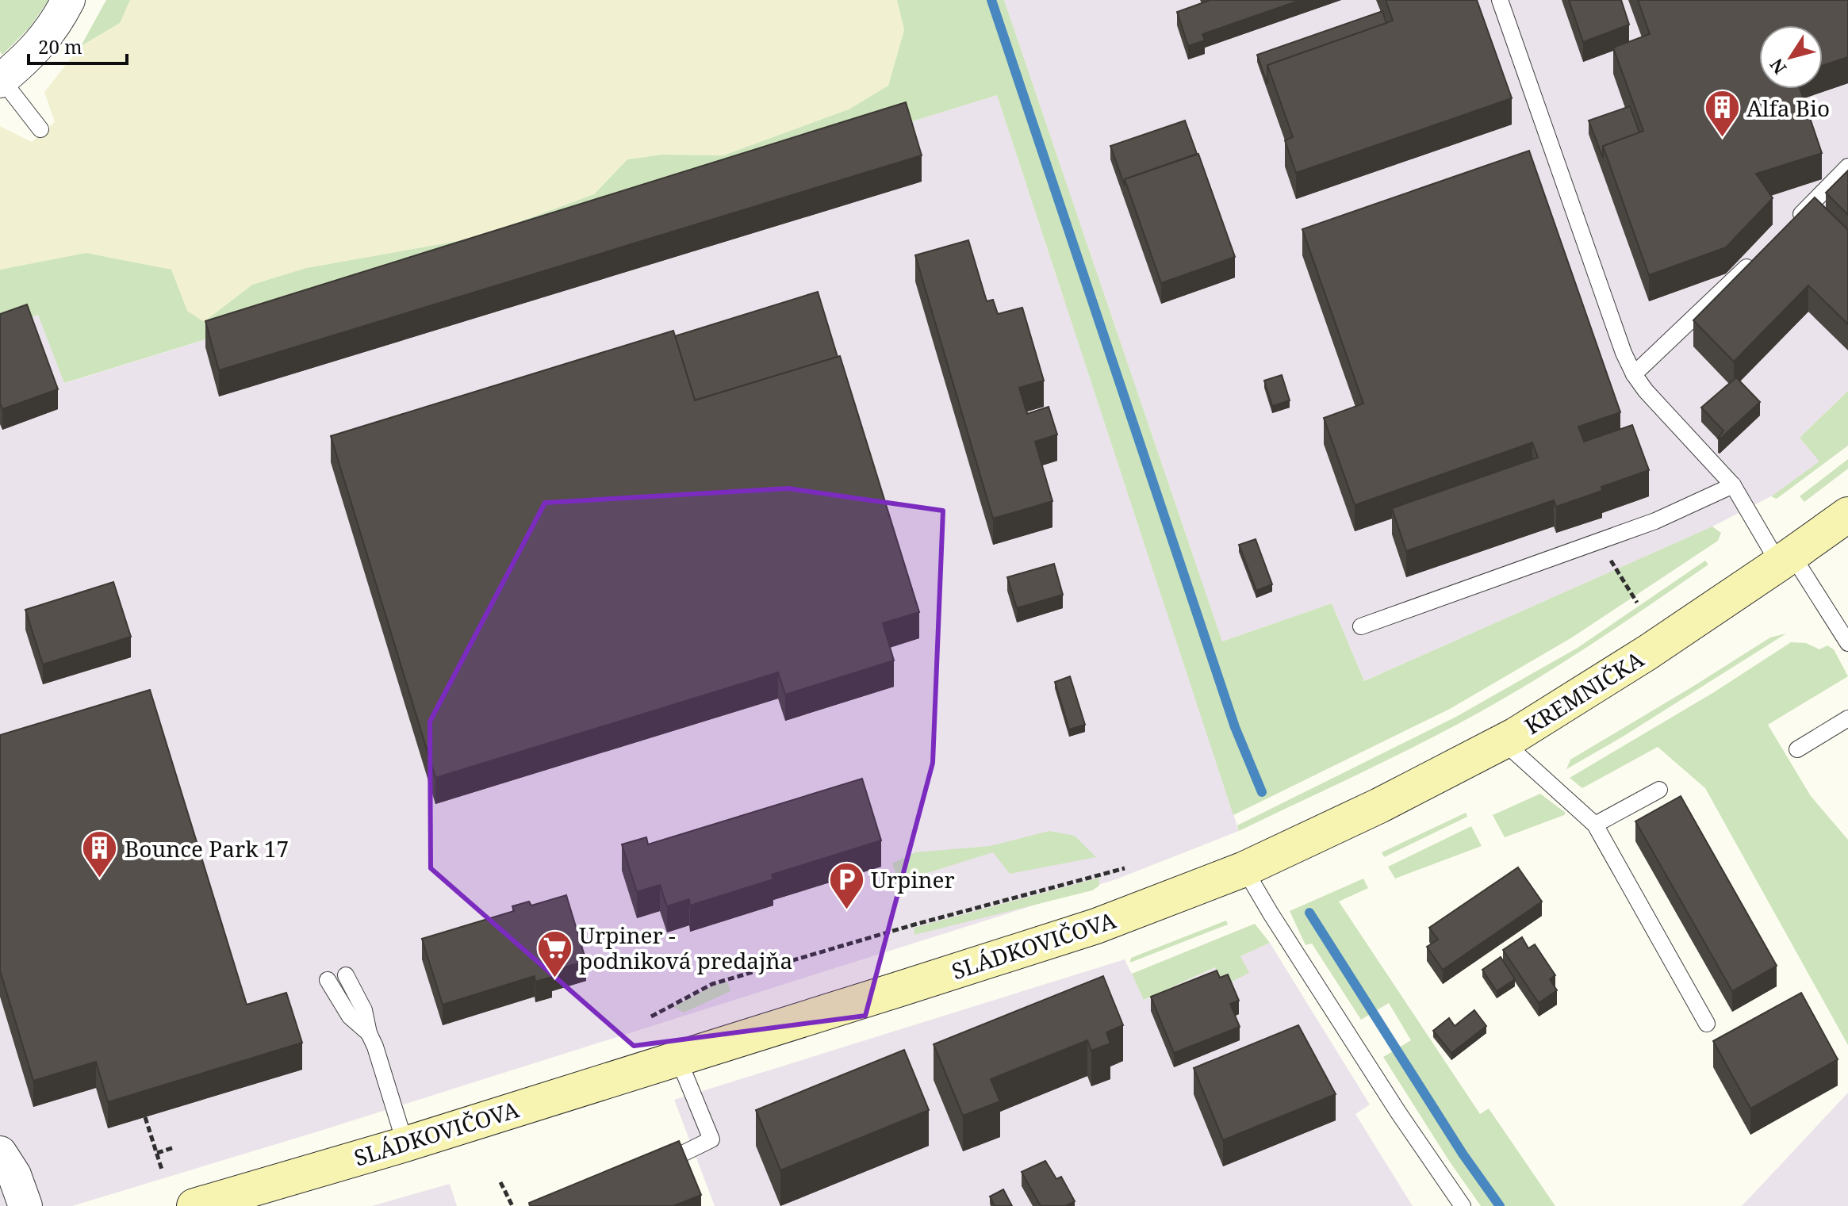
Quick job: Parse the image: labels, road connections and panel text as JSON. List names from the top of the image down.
{
  "streets": {
    "main road": ["KREMNIČKA", "SLÁDKOVIČOVA"]
  },
  "crossings": [
    ["KREMNIČKA", "SLÁDKOVIČOVA"]
  ],
  "places": {
    "building": ["Alfa Bio", "Bounce Park 17"],
    "parking": ["Urpiner"],
    "supermarket": ["Urpiner - podniková predajňa"]
  },
  "scale_bar": "20 m",
  "north": "bottom left"
}
